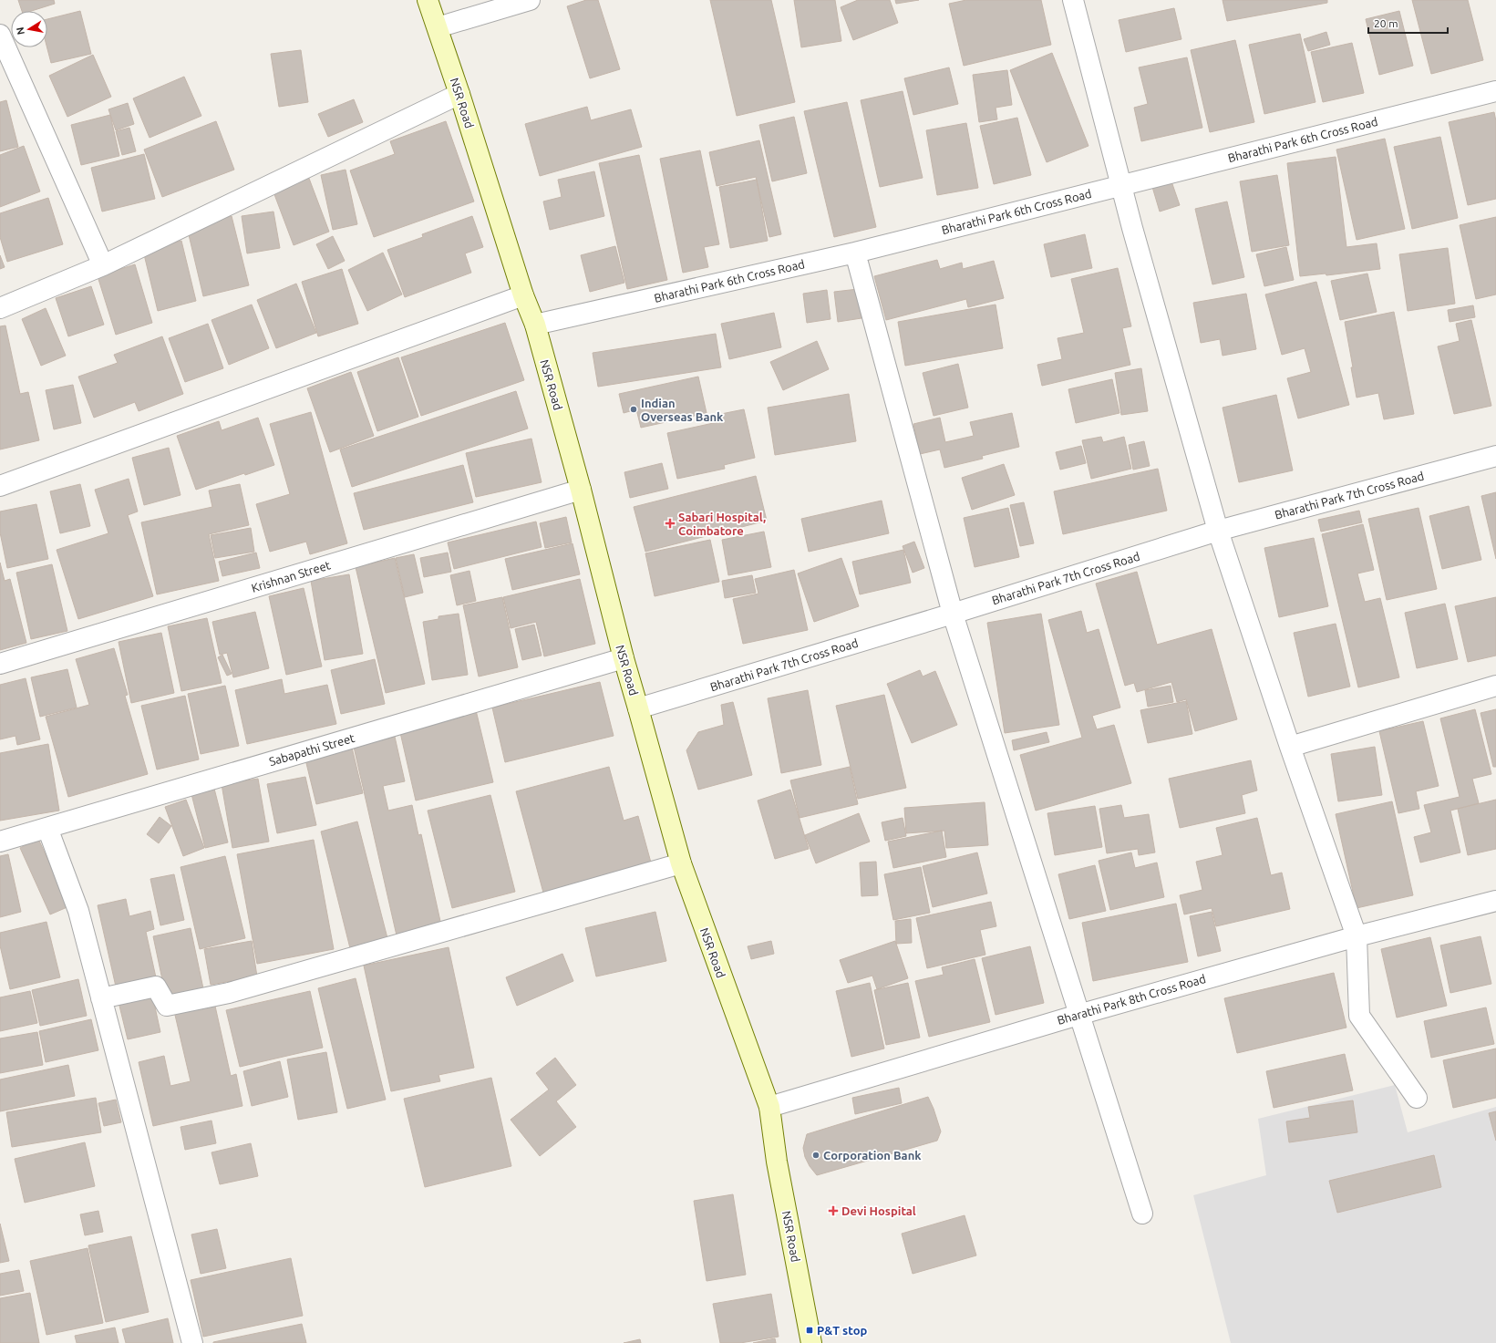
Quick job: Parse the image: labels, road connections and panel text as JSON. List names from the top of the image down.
{
  "streets": {
    "main road": ["NSR Road"],
    "street": [
      "Bharathi Park 6th Cross Road",
      "Bharathi Park 7th Cross Road",
      "Krishnan Street",
      "Sabapathi Street",
      "Bharathi Park 8th Cross Road"
    ]
  },
  "crossings": [
    ["NSR Road", "Bharathi Park 6th Cross Road"],
    ["NSR Road", "Bharathi Park 7th Cross Road"],
    ["NSR Road", "Krishnan Street"],
    ["NSR Road", "Sabapathi Street"],
    ["NSR Road", "Bharathi Park 8th Cross Road"]
  ],
  "places": {
    "other": ["Indian Overseas Bank", "Corporation Bank"],
    "health": ["Sabari Hospital, Coimbatore", "Devi Hospital"],
    "transit": ["P&T stop"]
  },
  "scale_bar": "20 m",
  "north": "left"
}
